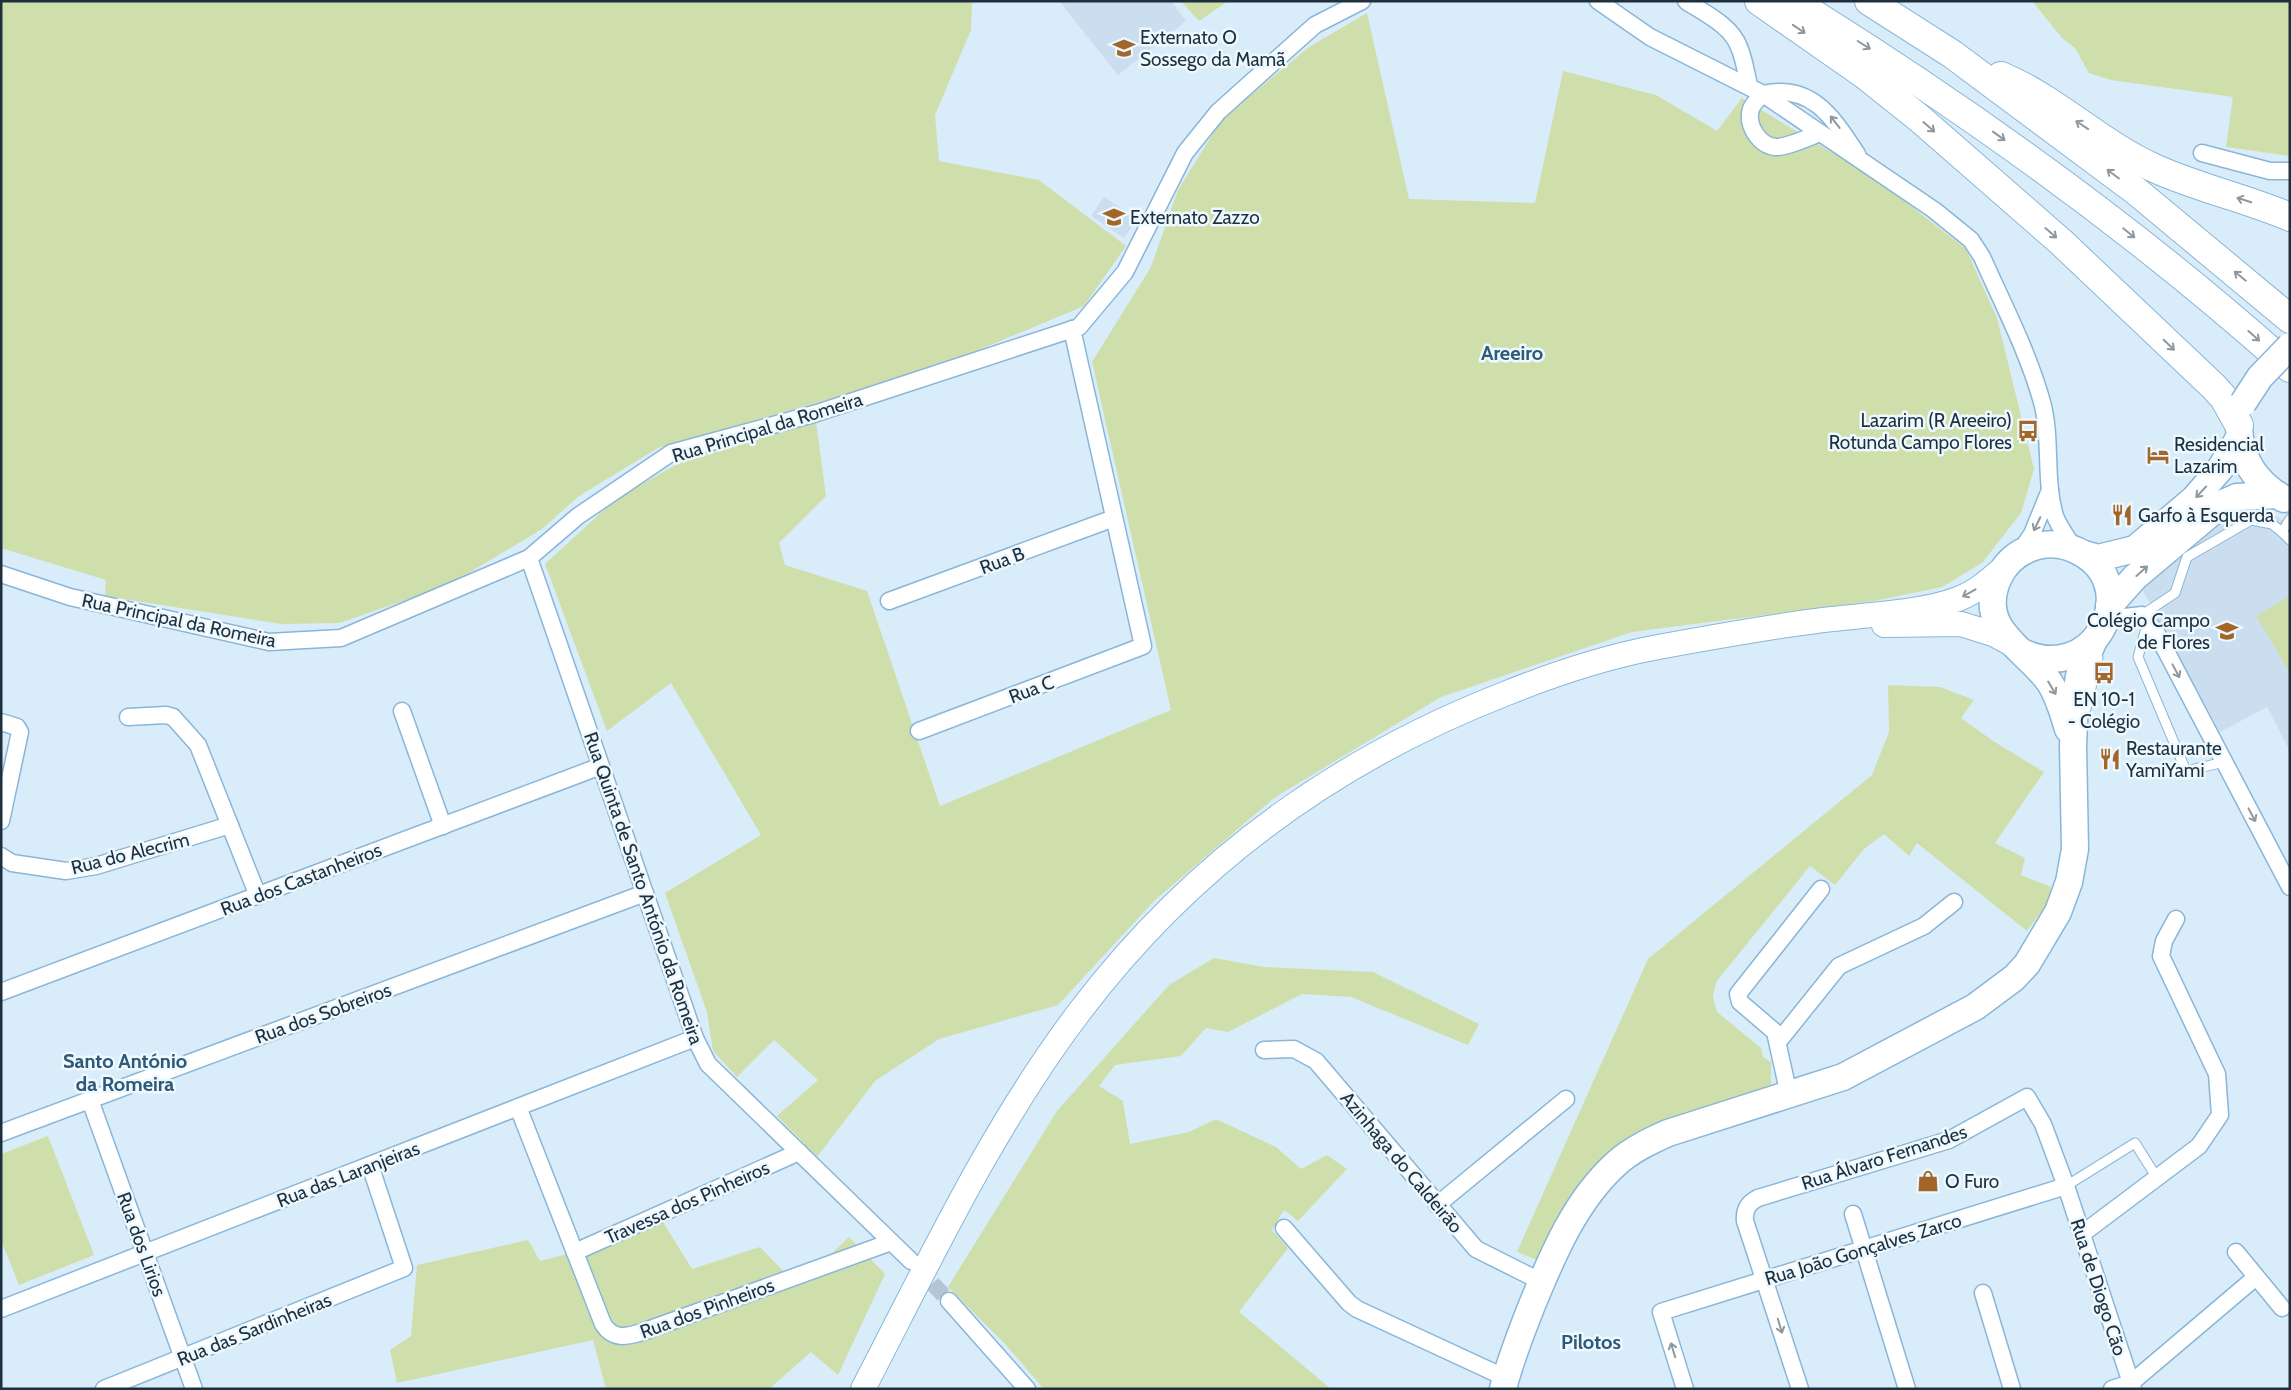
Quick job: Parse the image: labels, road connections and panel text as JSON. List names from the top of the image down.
{
  "streets": {
    "street": [
      "Rua Principal da Romeira",
      "Rua B",
      "Rua C",
      "Rua do Alecrim",
      "Rua dos Castanheiros",
      "Rua Quinta de Santo António da Romeira",
      "Rua dos Sobreiros",
      "Rua Álvaro Fernandes",
      "Azinhaga do Caldeirão",
      "Rua das Laranjeiras",
      "Travessa dos Pinheiros",
      "Rua dos Lirios",
      "Rua João Gonçalves Zarco",
      "Rua de Diogo Cão",
      "Rua dos Pinheiros",
      "Rua das Sardinheiras"
    ]
  },
  "crossings": [
    ["Rua Principal da Romeira", "Rua Quinta de Santo António da Romeira"],
    ["Rua B", "Rua C"],
    ["Rua dos Castanheiros", "Rua Quinta de Santo António da Romeira"],
    ["Rua Quinta de Santo António da Romeira", "Rua dos Sobreiros"],
    ["Rua Quinta de Santo António da Romeira", "Rua das Laranjeiras"],
    ["Rua Quinta de Santo António da Romeira", "Travessa dos Pinheiros"],
    ["Rua Quinta de Santo António da Romeira", "Rua dos Pinheiros"],
    ["Rua dos Sobreiros", "Rua dos Lirios"],
    ["Rua Álvaro Fernandes", "Rua João Gonçalves Zarco"],
    ["Rua Álvaro Fernandes", "Rua de Diogo Cão"],
    ["Rua das Laranjeiras", "Rua dos Lirios"],
    ["Rua das Laranjeiras", "Rua dos Pinheiros"],
    ["Rua das Laranjeiras", "Rua das Sardinheiras"],
    ["Travessa dos Pinheiros", "Rua dos Pinheiros"],
    ["Rua dos Lirios", "Rua das Sardinheiras"],
    ["Rua João Gonçalves Zarco", "Rua de Diogo Cão"]
  ],
  "districts": ["Areeiro", "Santo António da Romeira", "Pilotos"],
  "places": {
    "school or university": ["Externato O Sossego da Mamã", "Externato Zazzo", "Colégio Campo de Flores"],
    "bus stop": ["Lazarim (R Areeiro) Rotunda Campo Flores", "EN 10-1 - Colégio"],
    "hotel": ["Residencial Lazarim"],
    "restaurant": ["Garfo à Esquerda", "Restaurante YamiYami"],
    "shop": ["O Furo"]
  }
}
